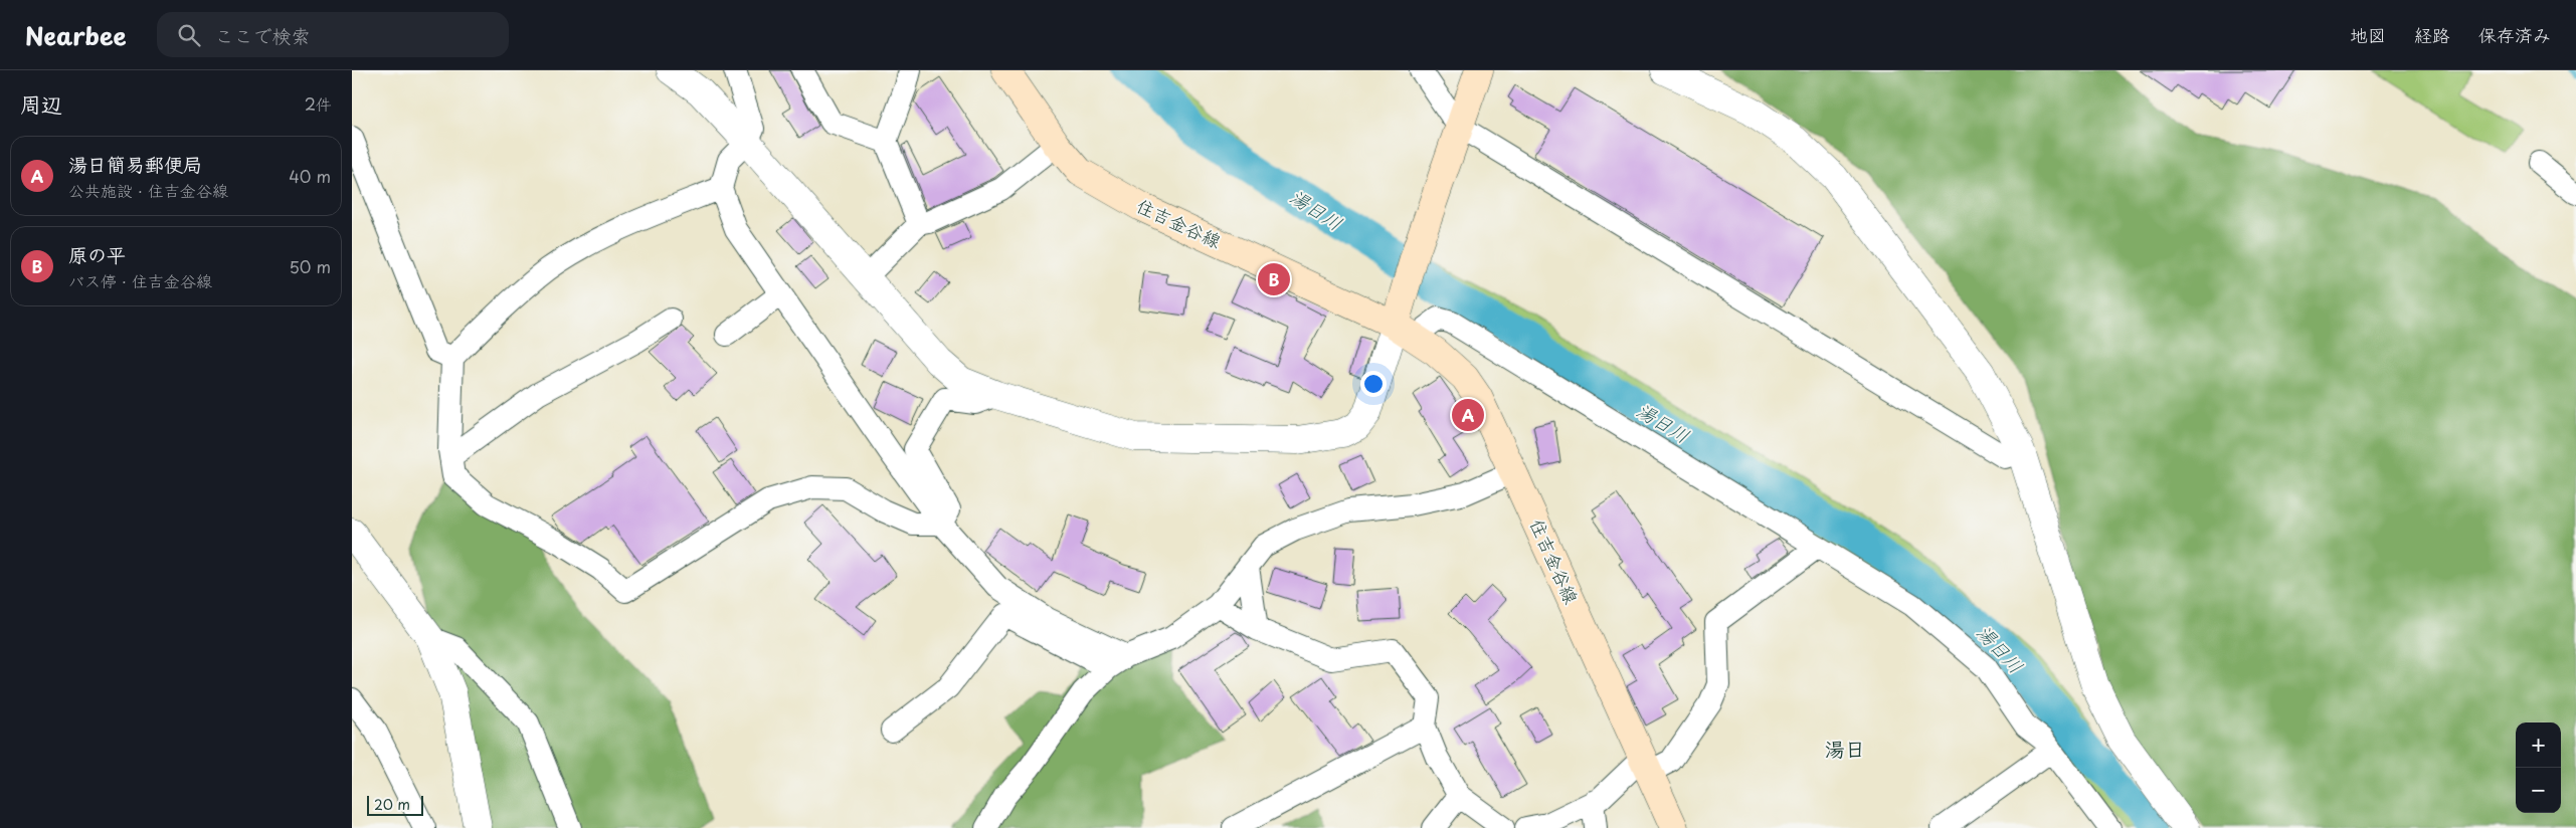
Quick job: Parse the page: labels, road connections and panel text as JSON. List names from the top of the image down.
{
  "streets": {
    "main road": ["住吉金谷線"]
  },
  "districts": ["湯日"],
  "water": ["湯日川"],
  "scale_bar": "20 m",
  "page": {
    "header": "Nearbee",
    "search": "ここで検索",
    "nav": ["地図", "経路", "保存済み"],
    "heading": ["周辺", "2件"],
    "list": [
      {
        "mark": "A",
        "name": "湯日簡易郵便局",
        "note": "公共施設 · 住吉金谷線",
        "value": "40 m"
      },
      {
        "mark": "B",
        "name": "原の平",
        "note": "バス停 · 住吉金谷線",
        "value": "50 m"
      }
    ],
    "pins": ["B", "A"],
    "map_buttons": ["+", "−"],
    "scale": "20 m"
  }
}
